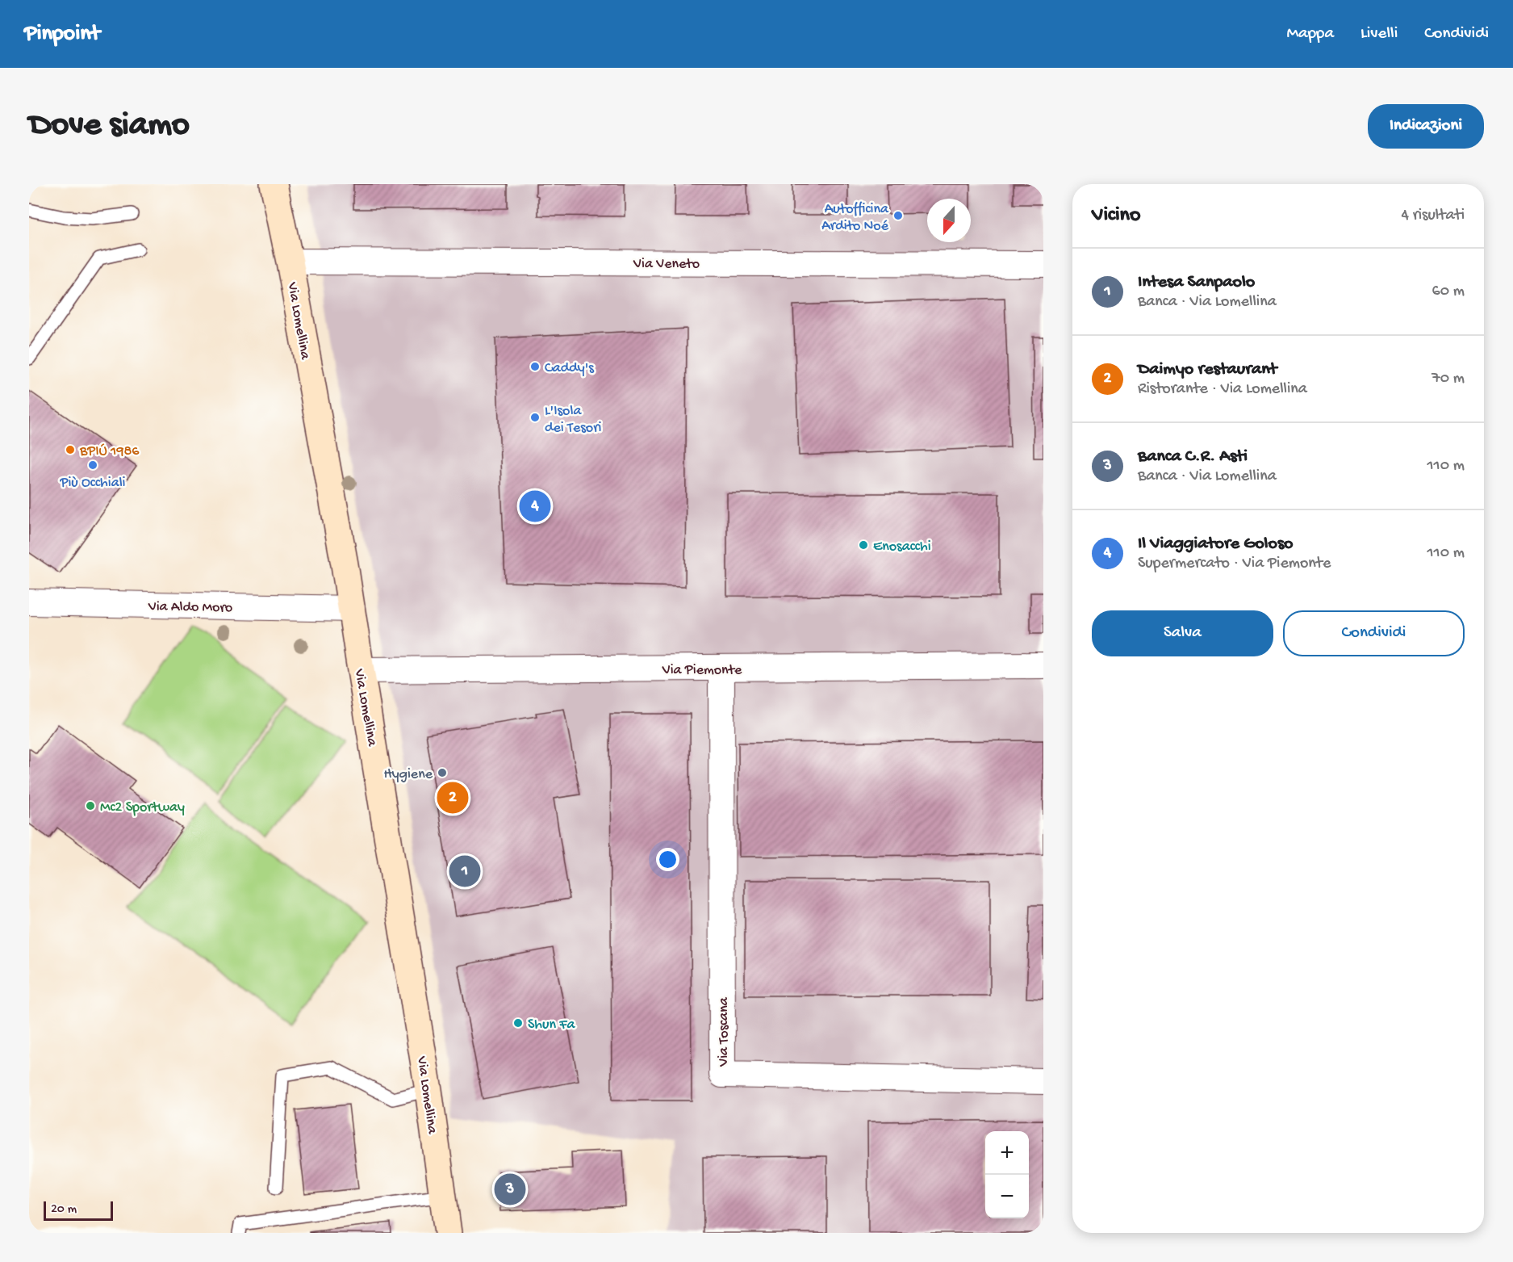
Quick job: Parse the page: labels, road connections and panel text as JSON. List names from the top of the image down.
{
  "streets": {
    "main road": ["Via Lomellina"],
    "street": [
      "Via Veneto",
      "Via Aldo Moro",
      "Via Piemonte",
      "Via Toscana"
    ]
  },
  "crossings": [
    ["Via Veneto", "Via Lomellina"],
    ["Via Lomellina", "Via Aldo Moro"],
    ["Via Lomellina", "Via Piemonte"],
    ["Via Piemonte", "Via Toscana"]
  ],
  "places": [
    "Autofficina Ardito Noé",
    "Caddy's",
    "L'Isola dei Tesori",
    "BPIÚ 1986",
    "Più Occhiali",
    "Enosacchi",
    "Hygiene",
    "Mc2 Sportway",
    "Shun Fa"
  ],
  "scale_bar": "20 m",
  "north": "bottom",
  "page": {
    "header": "Pinpoint",
    "nav": ["Mappa", "Livelli", "Condividi"],
    "buttons": [
      "Indicazioni",
      ["Salva", "Condividi"]
    ],
    "title": "Dove siamo",
    "heading": ["Vicino", "4 risultati"],
    "list": [
      {
        "mark": "1",
        "name": "Intesa Sanpaolo",
        "note": "Banca · Via Lomellina",
        "value": "60 m"
      },
      {
        "mark": "2",
        "name": "Daimyo restaurant",
        "note": "Ristorante · Via Lomellina",
        "value": "70 m"
      },
      {
        "mark": "3",
        "name": "Banca C.R. Asti",
        "note": "Banca · Via Lomellina",
        "value": "110 m"
      },
      {
        "mark": "4",
        "name": "Il Viaggiatore Goloso",
        "note": "Supermercato · Via Piemonte",
        "value": "110 m"
      }
    ],
    "pins": [
      "4",
      "2",
      "1",
      "3"
    ],
    "map_buttons": ["+", "−"],
    "scale": "20 m"
  }
}
